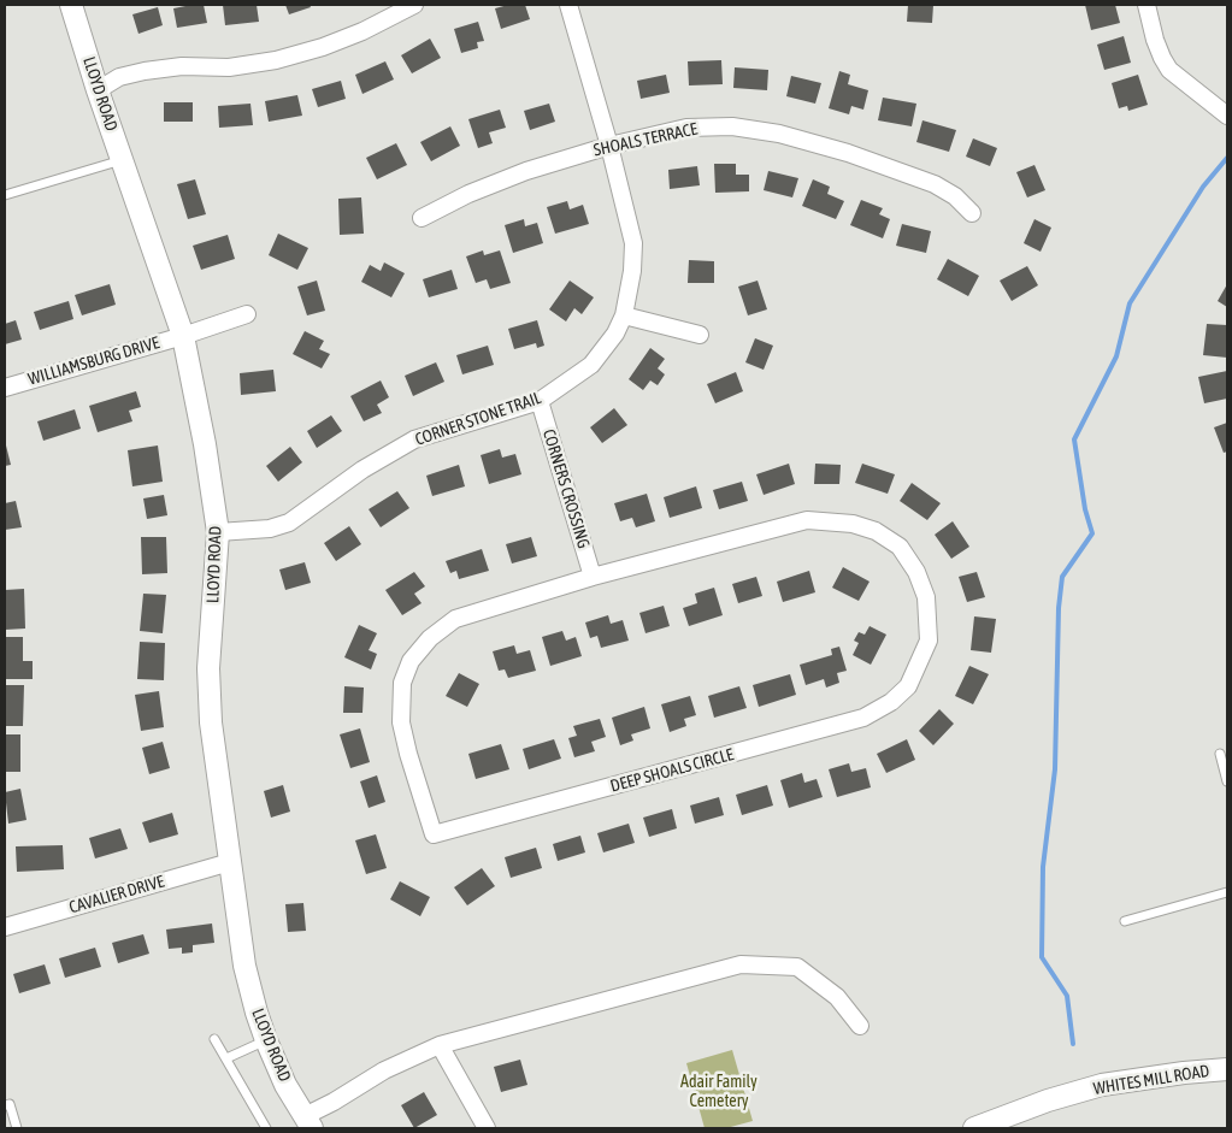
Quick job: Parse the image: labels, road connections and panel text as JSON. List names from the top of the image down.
{
  "streets": {
    "street": [
      "LLOYD ROAD",
      "SHOALS TERRACE",
      "WILLIAMSBURG DRIVE",
      "CORNER STONE TRAIL",
      "CORNERS CROSSING",
      "DEEP SHOALS CIRCLE",
      "CAVALIER DRIVE",
      "WHITES MILL ROAD"
    ]
  },
  "crossings": [
    ["LLOYD ROAD", "WILLIAMSBURG DRIVE"],
    ["LLOYD ROAD", "CORNER STONE TRAIL"],
    ["LLOYD ROAD", "CAVALIER DRIVE"],
    ["SHOALS TERRACE", "CORNER STONE TRAIL"],
    ["CORNER STONE TRAIL", "CORNERS CROSSING"],
    ["CORNERS CROSSING", "DEEP SHOALS CIRCLE"]
  ],
  "parks": ["Adair Family Cemetery"]
}
